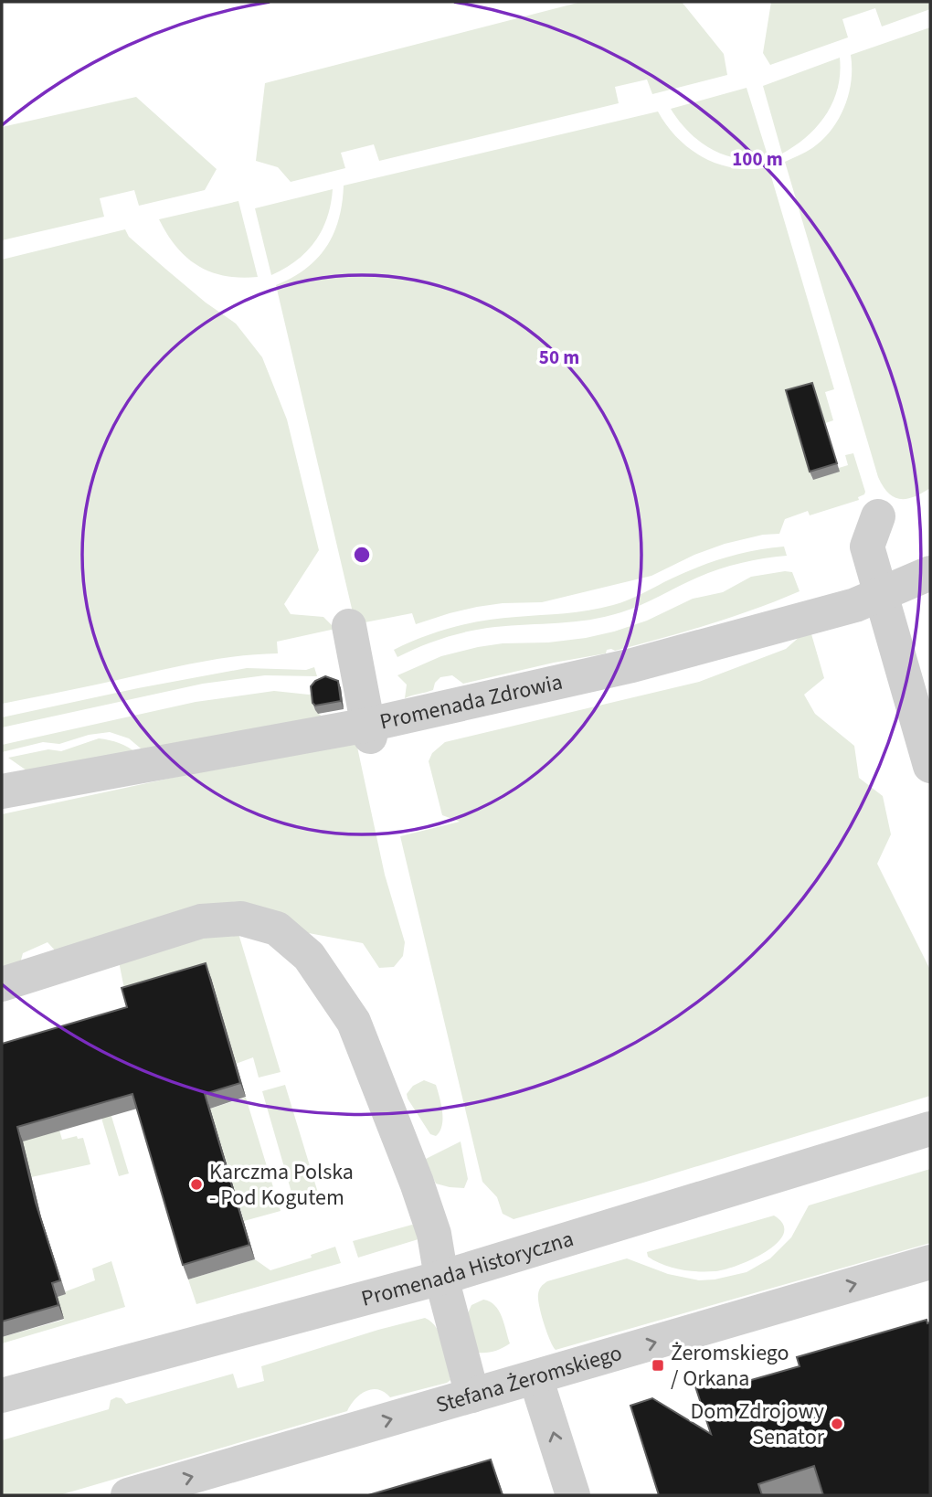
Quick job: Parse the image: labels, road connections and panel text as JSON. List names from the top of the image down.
{
  "streets": {
    "street": ["Promenada Zdrowia", "Promenada Historyczna", "Stefana Żeromskiego"]
  },
  "one_way": ["Stefana Żeromskiego"],
  "places": {
    "other": ["Karczma Polska - Pod Kogutem", "Dom Zdrojowy Senator"],
    "transit": ["Żeromskiego / Orkana"]
  },
  "rings": ["100 m", "50 m"]
}
